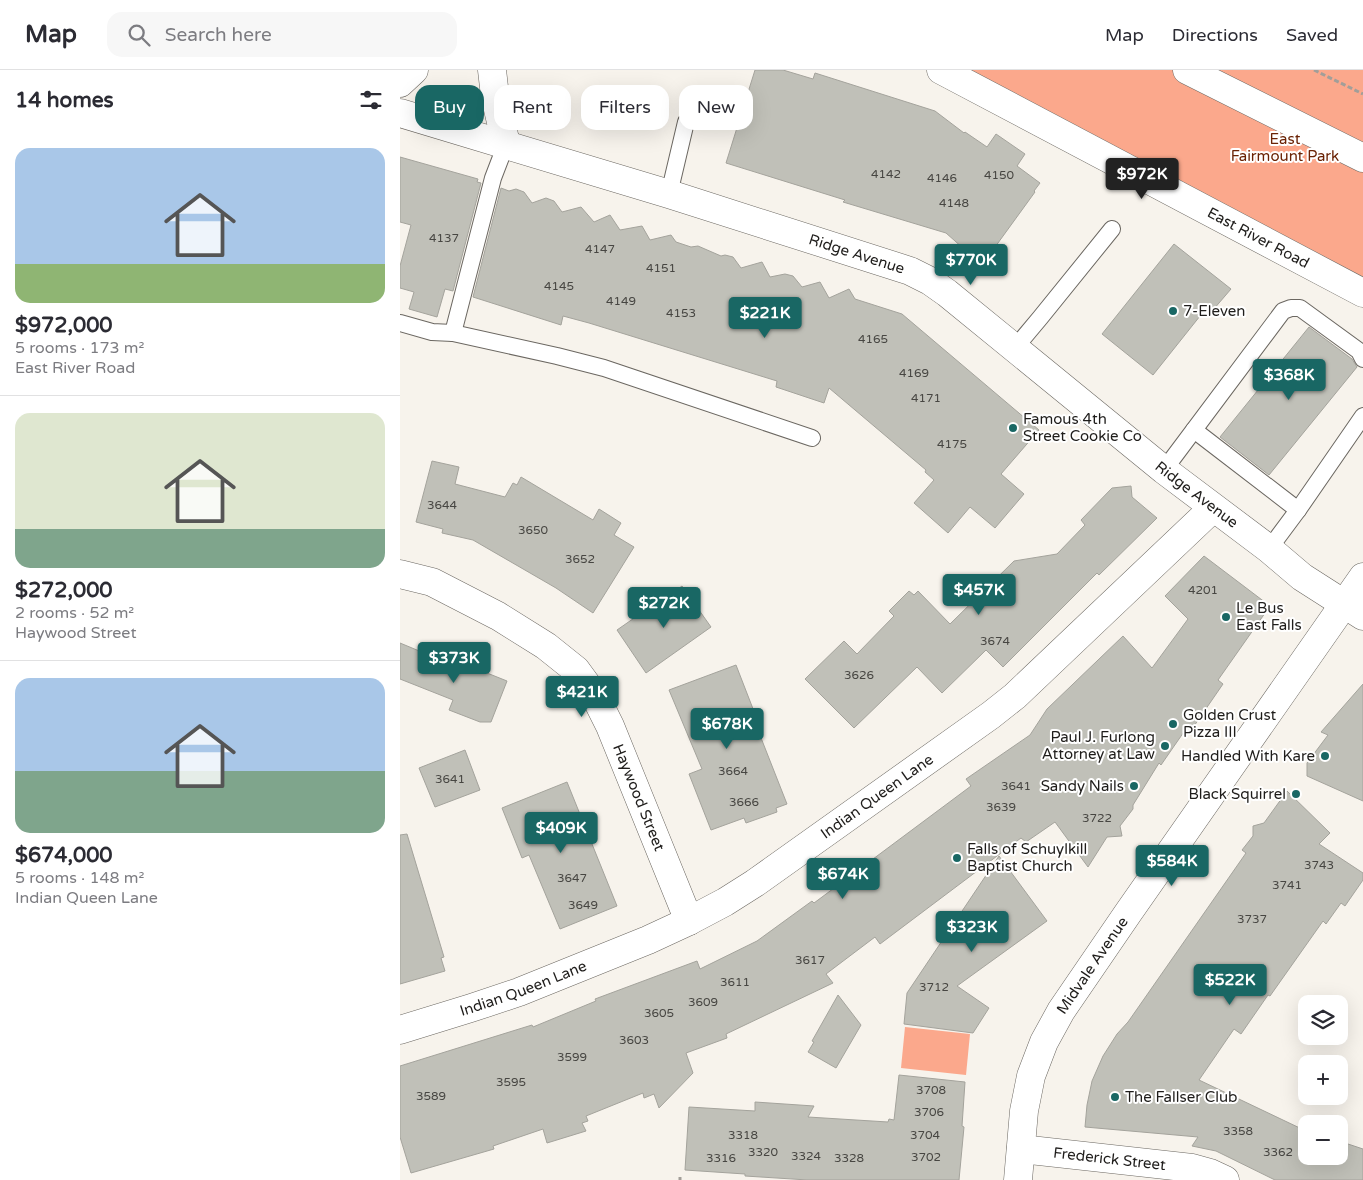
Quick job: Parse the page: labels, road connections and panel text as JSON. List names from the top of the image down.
{
  "streets": {
    "main road": [
      "East River Road",
      "Ridge Avenue",
      "Indian Queen Lane",
      "Haywood Street",
      "Midvale Avenue",
      "Frederick Street"
    ]
  },
  "crossings": [
    ["Ridge Avenue", "Indian Queen Lane"],
    ["Ridge Avenue", "Midvale Avenue"],
    ["Indian Queen Lane", "Haywood Street"],
    ["Midvale Avenue", "Frederick Street"]
  ],
  "parks": ["East Fairmount Park"],
  "places": [
    "7-Eleven",
    "Famous 4th Street Cookie Co",
    "Le Bus East Falls",
    "Golden Crust Pizza III",
    "Paul J. Furlong Attorney at Law",
    "Handled With Kare",
    "Sandy Nails",
    "Black Squirrel",
    "Falls of Schuylkill Baptist Church",
    "The Fallser Club"
  ],
  "house_numbers": [
    "4142",
    "4150",
    "4146",
    "4148",
    "4137",
    "4147",
    "4151",
    "4145",
    "4149",
    "4153",
    "4165",
    "4169",
    "4171",
    "4175",
    "3644",
    "3650",
    "3652",
    "4201",
    "3674",
    "3626",
    "3664",
    "3641",
    "3641",
    "3666",
    "3639",
    "3722",
    "3743",
    "3647",
    "3741",
    "3649",
    "3737",
    "3617",
    "3611",
    "3712",
    "3609",
    "3605",
    "3603",
    "3599",
    "3595",
    "3708",
    "3589",
    "3706",
    "3358",
    "3318",
    "3704",
    "3320",
    "3362",
    "3324",
    "3702",
    "3316",
    "3328"
  ],
  "page": {
    "header": "Map",
    "search": "Search here",
    "nav": ["Map", "Directions", "Saved"],
    "heading": "14 homes",
    "chip": [
      "Buy",
      "Rent",
      "Filters",
      "New"
    ],
    "list": [
      {
        "name": "$972,000",
        "note": "5 rooms · 173 m² · East River Road"
      },
      {
        "name": "$272,000",
        "note": "2 rooms · 52 m² · Haywood Street"
      },
      {
        "name": "$674,000",
        "note": "5 rooms · 148 m² · Indian Queen Lane"
      }
    ],
    "price": [
      "$972K",
      "$770K",
      "$221K",
      "$368K",
      "$457K",
      "$272K",
      "$373K",
      "$421K",
      "$678K",
      "$409K",
      "$584K",
      "$674K",
      "$323K",
      "$522K"
    ],
    "map_buttons": ["+", "−"]
  }
}
